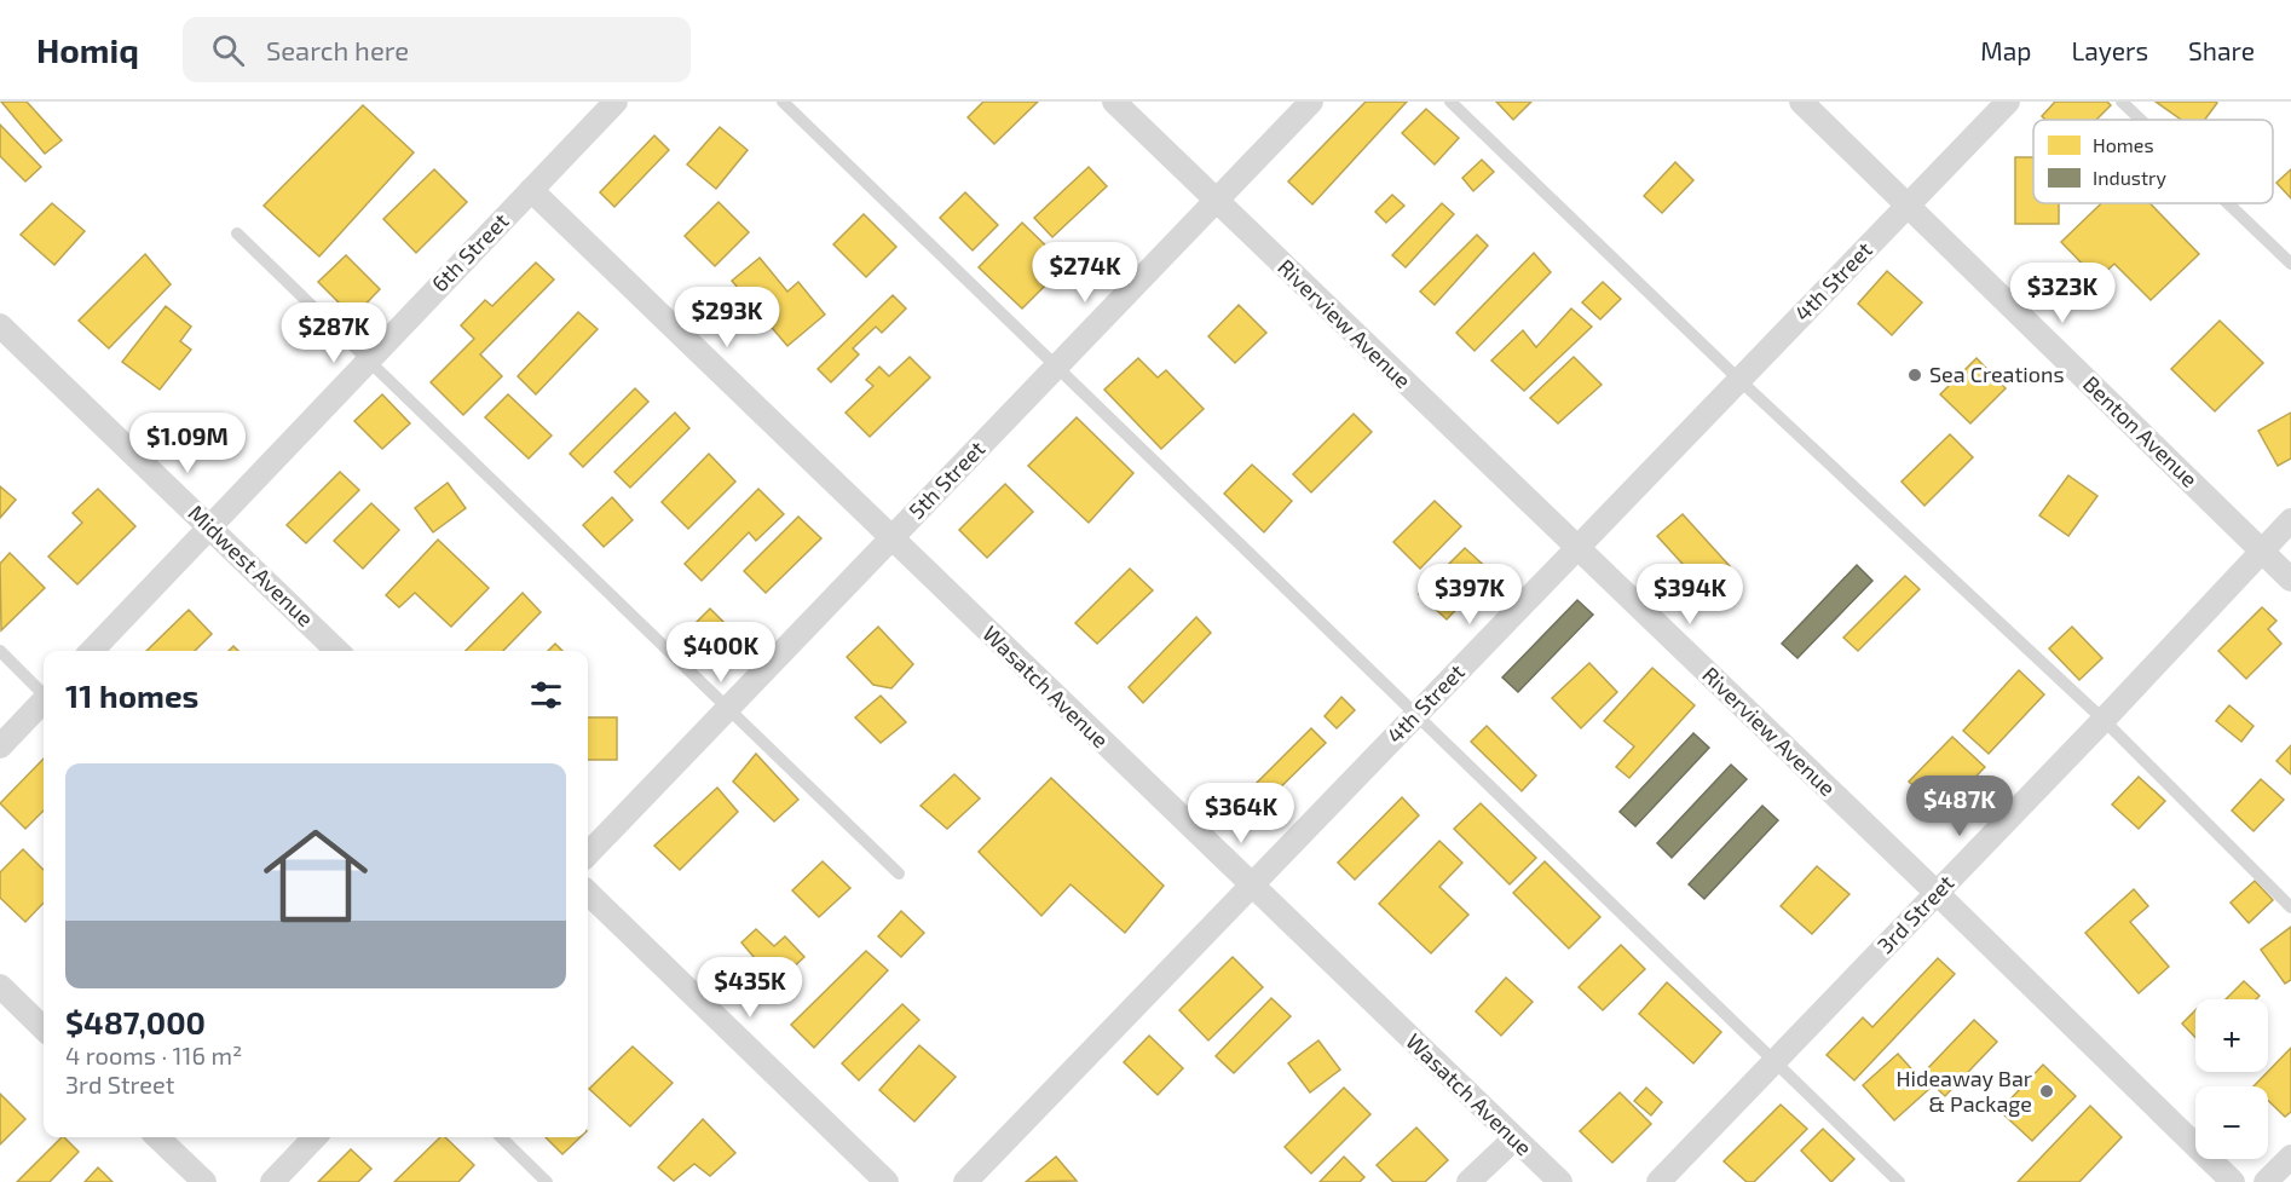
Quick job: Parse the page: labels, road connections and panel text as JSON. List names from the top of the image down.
{
  "streets": {
    "street": [
      "6th Street",
      "4th Street",
      "Riverview Avenue",
      "Benton Avenue",
      "5th Street",
      "Midwest Avenue",
      "Wasatch Avenue",
      "3rd Street"
    ]
  },
  "crossings": [
    ["6th Street", "Midwest Avenue"],
    ["6th Street", "Wasatch Avenue"],
    ["4th Street", "Riverview Avenue"],
    ["4th Street", "Benton Avenue"],
    ["4th Street", "Wasatch Avenue"],
    ["Riverview Avenue", "5th Street"],
    ["Riverview Avenue", "3rd Street"],
    ["Benton Avenue", "3rd Street"],
    ["5th Street", "Wasatch Avenue"]
  ],
  "places": ["Sea Creations", "Hideaway Bar & Package"],
  "legend": ["Homes", "Industry"],
  "page": {
    "header": "Homiq",
    "search": "Search here",
    "nav": ["Map", "Layers", "Share"],
    "price": [
      "$274K",
      "$323K",
      "$293K",
      "$287K",
      "$1.09M",
      "$397K",
      "$394K",
      "$400K",
      "$487K",
      "$364K",
      "$435K"
    ],
    "heading": "11 homes",
    "list": [
      {
        "name": "$487,000",
        "note": "4 rooms · 116 m² · 3rd Street"
      }
    ],
    "map_buttons": ["+", "−"]
  }
}
